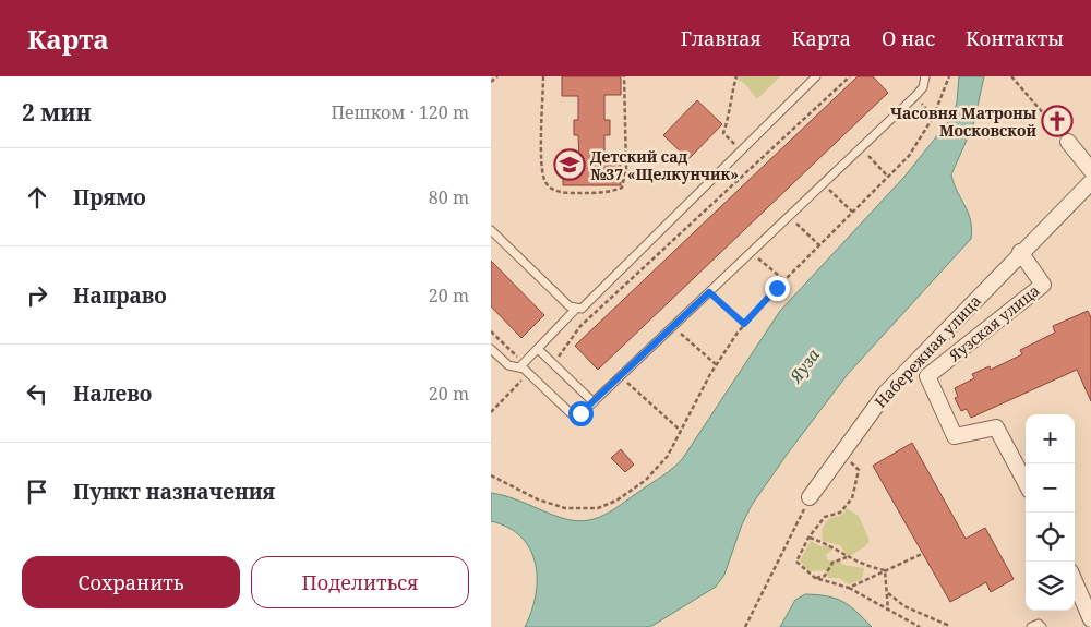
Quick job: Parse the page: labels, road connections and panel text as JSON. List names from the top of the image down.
{
  "streets": {
    "street": ["Яузская улица", "Набережная улица"]
  },
  "crossings": [
    ["Яузская улица", "Набережная улица"]
  ],
  "water": ["Яуза"],
  "places": {
    "church": ["Часовня Матроны Московской"],
    "school or university": ["Детский сад №37 «Щелкунчик»"]
  },
  "page": {
    "header": "Карта",
    "nav": [
      "Главная",
      "Карта",
      "О нас",
      "Контакты"
    ],
    "heading": ["2 мин", "Пешком · 120 m"],
    "list": [
      ["Прямо", "80 m"],
      ["Направо", "20 m"],
      ["Налево", "20 m"],
      "Пункт назначения"
    ],
    "map_buttons": ["+", "−"],
    "buttons": ["Сохранить", "Поделиться"]
  }
}
